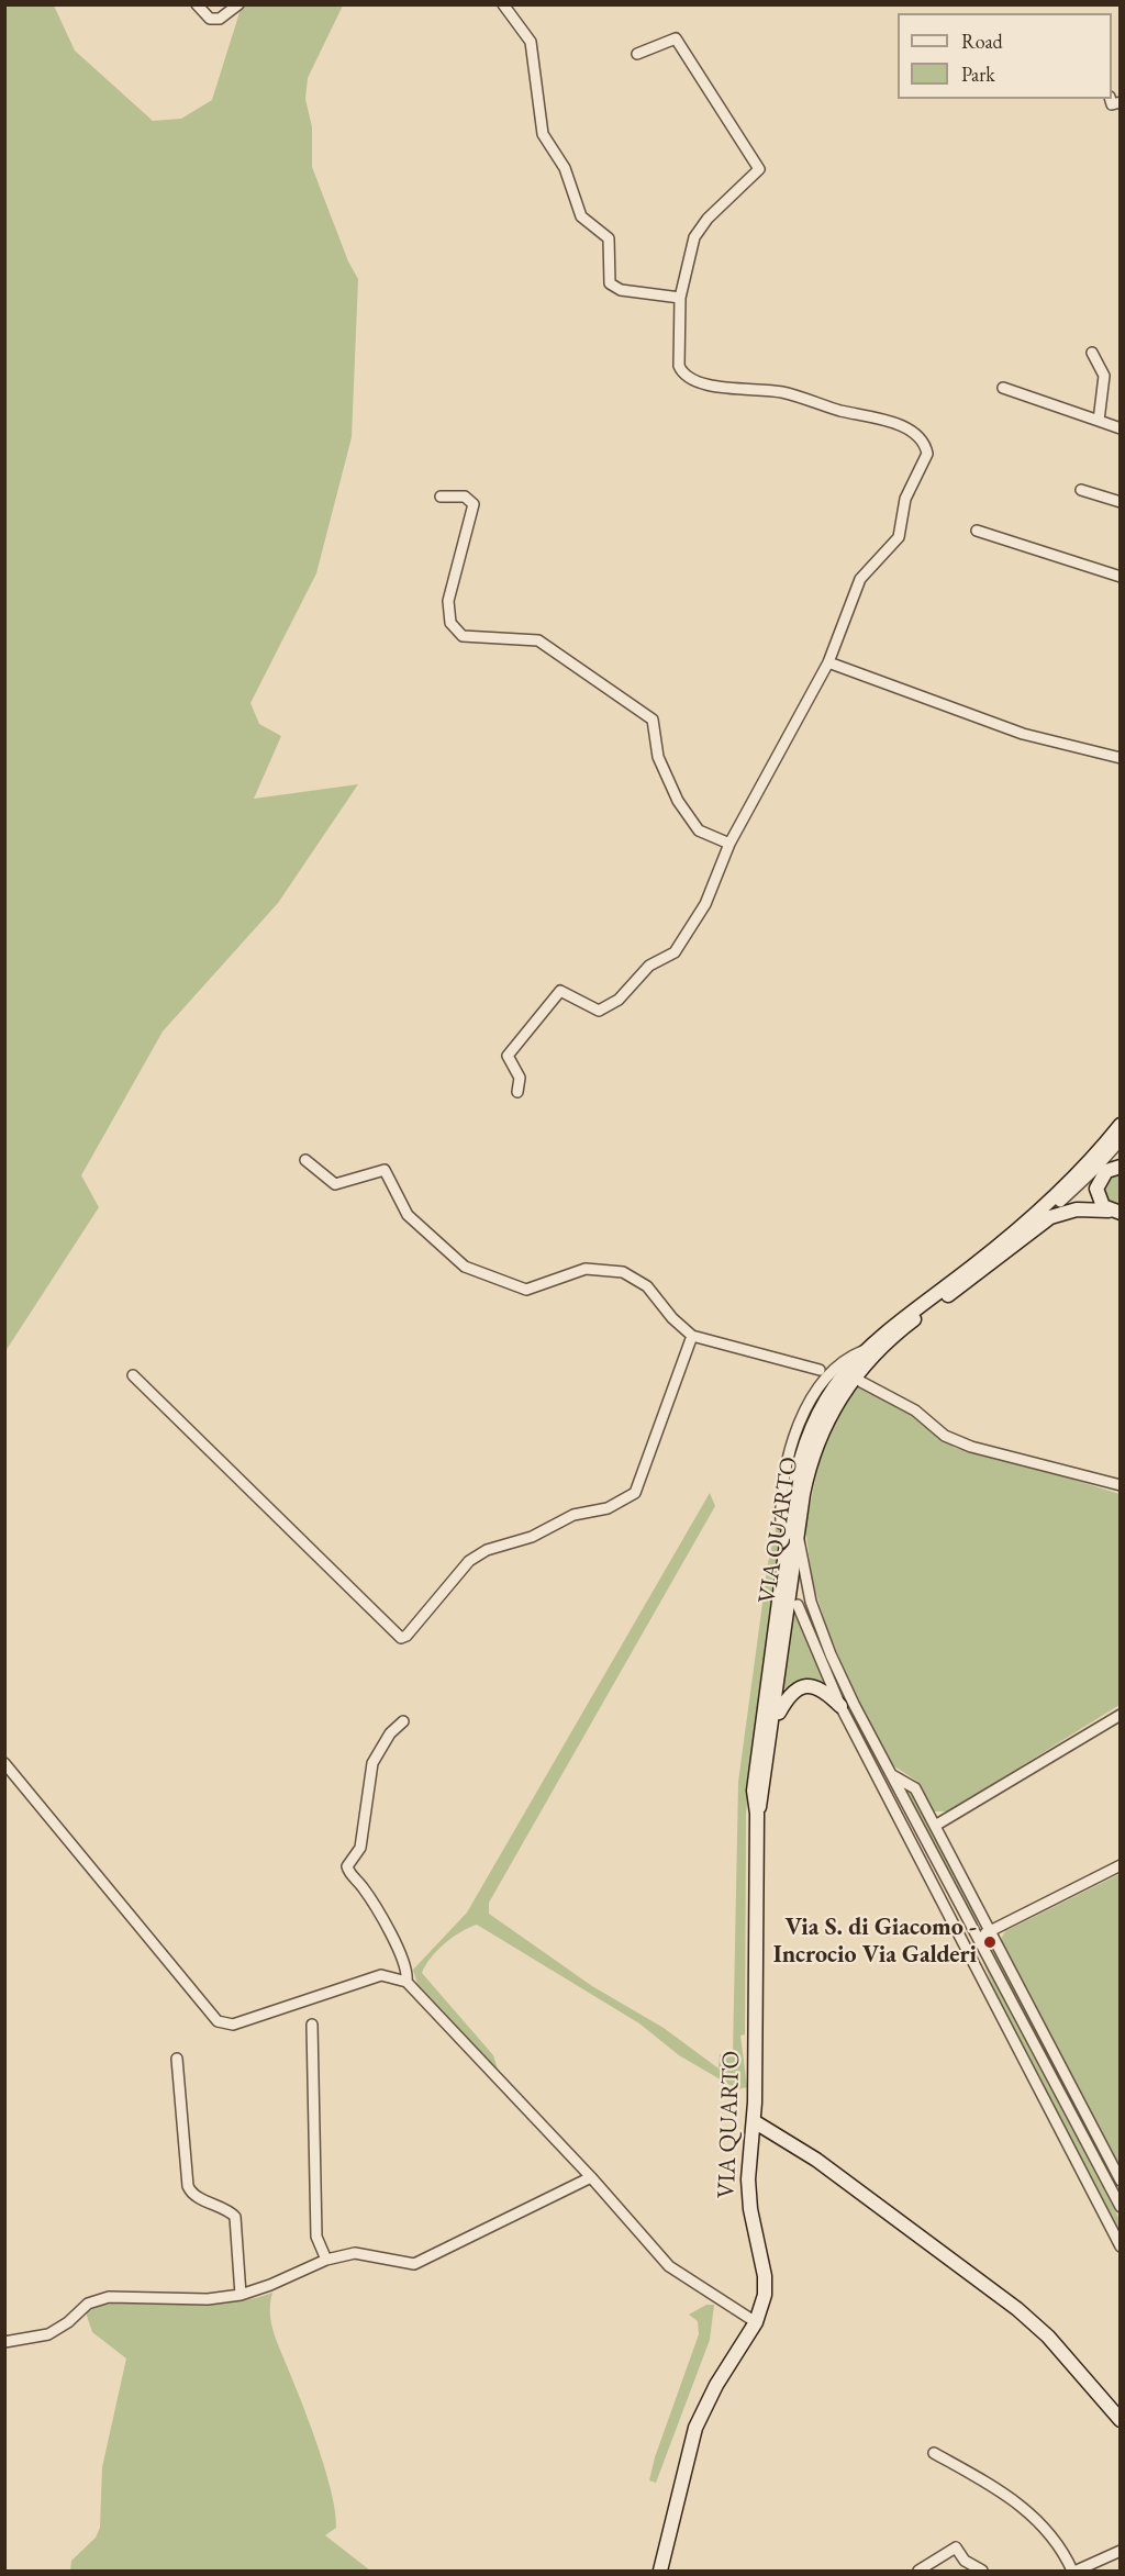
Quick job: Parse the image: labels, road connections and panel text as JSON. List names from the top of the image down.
{
  "streets": {
    "street": ["VIA QUARTO"]
  },
  "places": ["Via S. di Giacomo - Incrocio Via Galderi"],
  "legend": ["Road", "Park"]
}
